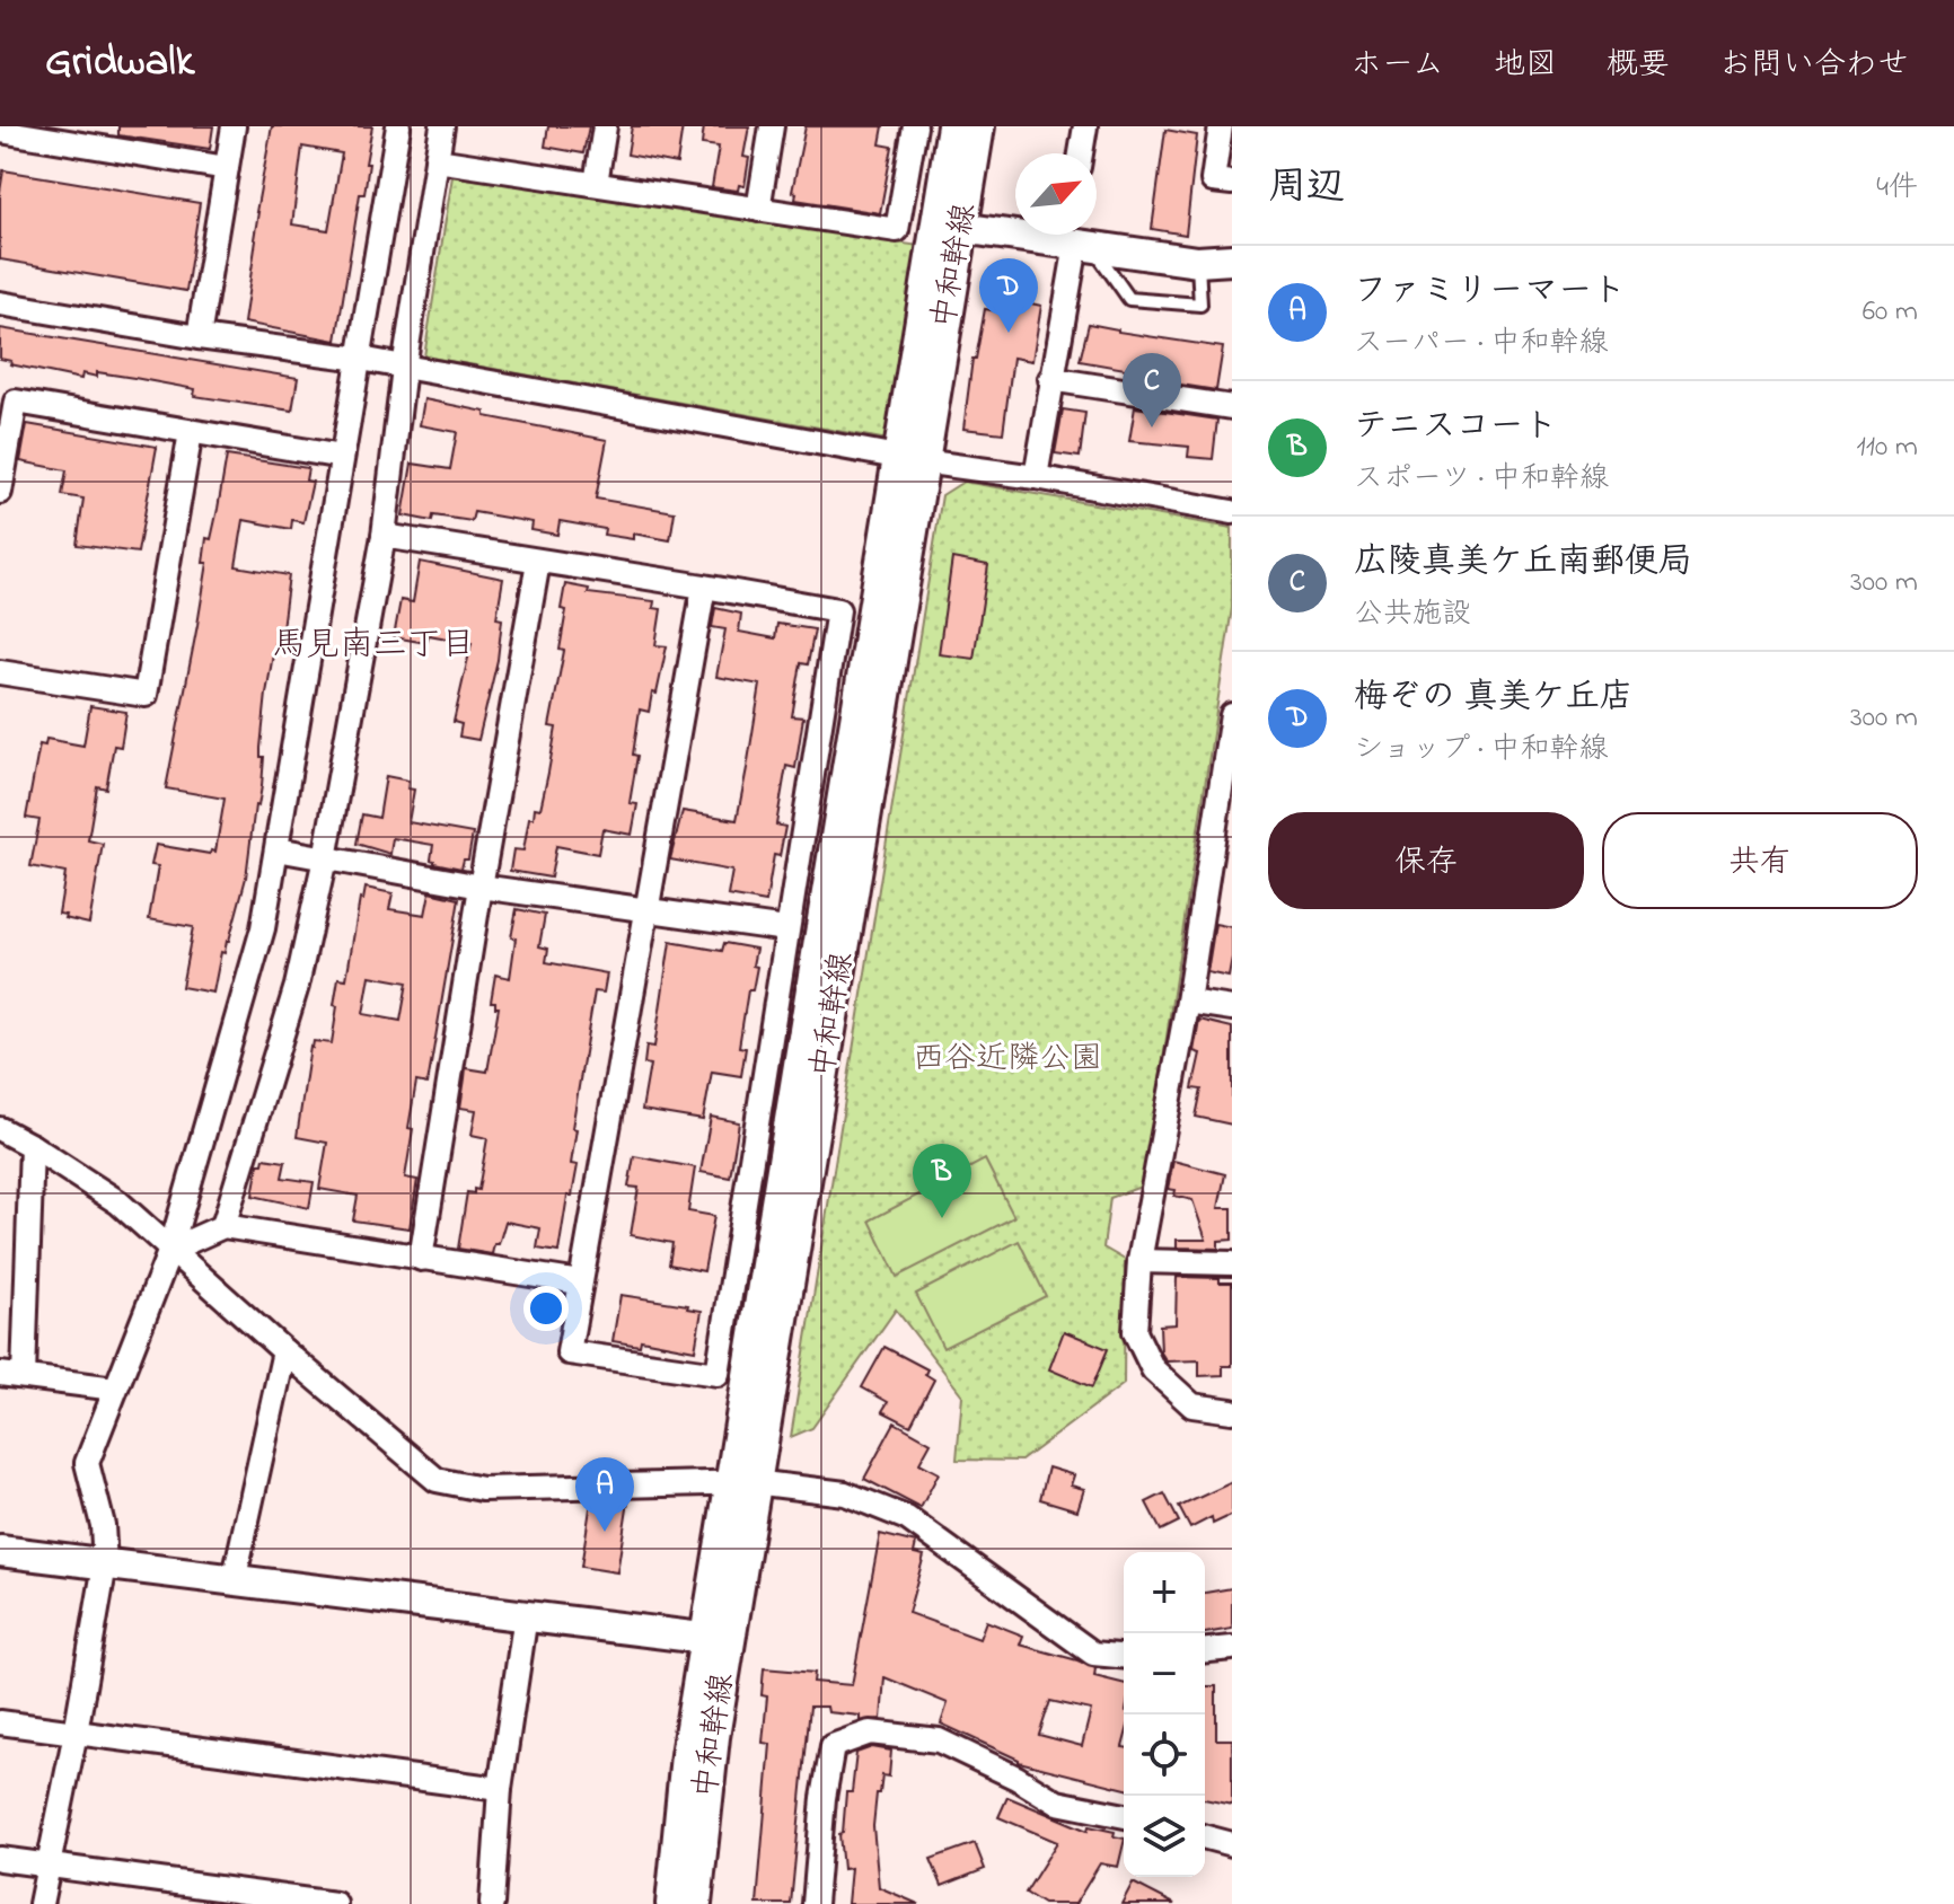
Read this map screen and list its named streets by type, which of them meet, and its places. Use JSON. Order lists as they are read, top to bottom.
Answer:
{
  "streets": {
    "main road": ["中和幹線"]
  },
  "districts": ["馬見南三丁目"],
  "parks": ["西谷近隣公園"],
  "north": "top right",
  "page": {
    "header": "Gridwalk",
    "nav": [
      "ホーム",
      "地図",
      "概要",
      "お問い合わせ"
    ],
    "heading": ["周辺", "4件"],
    "list": [
      {
        "mark": "A",
        "name": "ファミリーマート",
        "note": "スーパー · 中和幹線",
        "value": "60 m"
      },
      {
        "mark": "B",
        "name": "テニスコート",
        "note": "スポーツ · 中和幹線",
        "value": "110 m"
      },
      {
        "mark": "C",
        "name": "広陵真美ケ丘南郵便局",
        "note": "公共施設",
        "value": "300 m"
      },
      {
        "mark": "D",
        "name": "梅ぞの 真美ケ丘店",
        "note": "ショップ · 中和幹線",
        "value": "300 m"
      }
    ],
    "pins": [
      "D",
      "C",
      "B",
      "A"
    ],
    "buttons": ["保存", "共有"],
    "map_buttons": ["+", "−"]
  }
}
